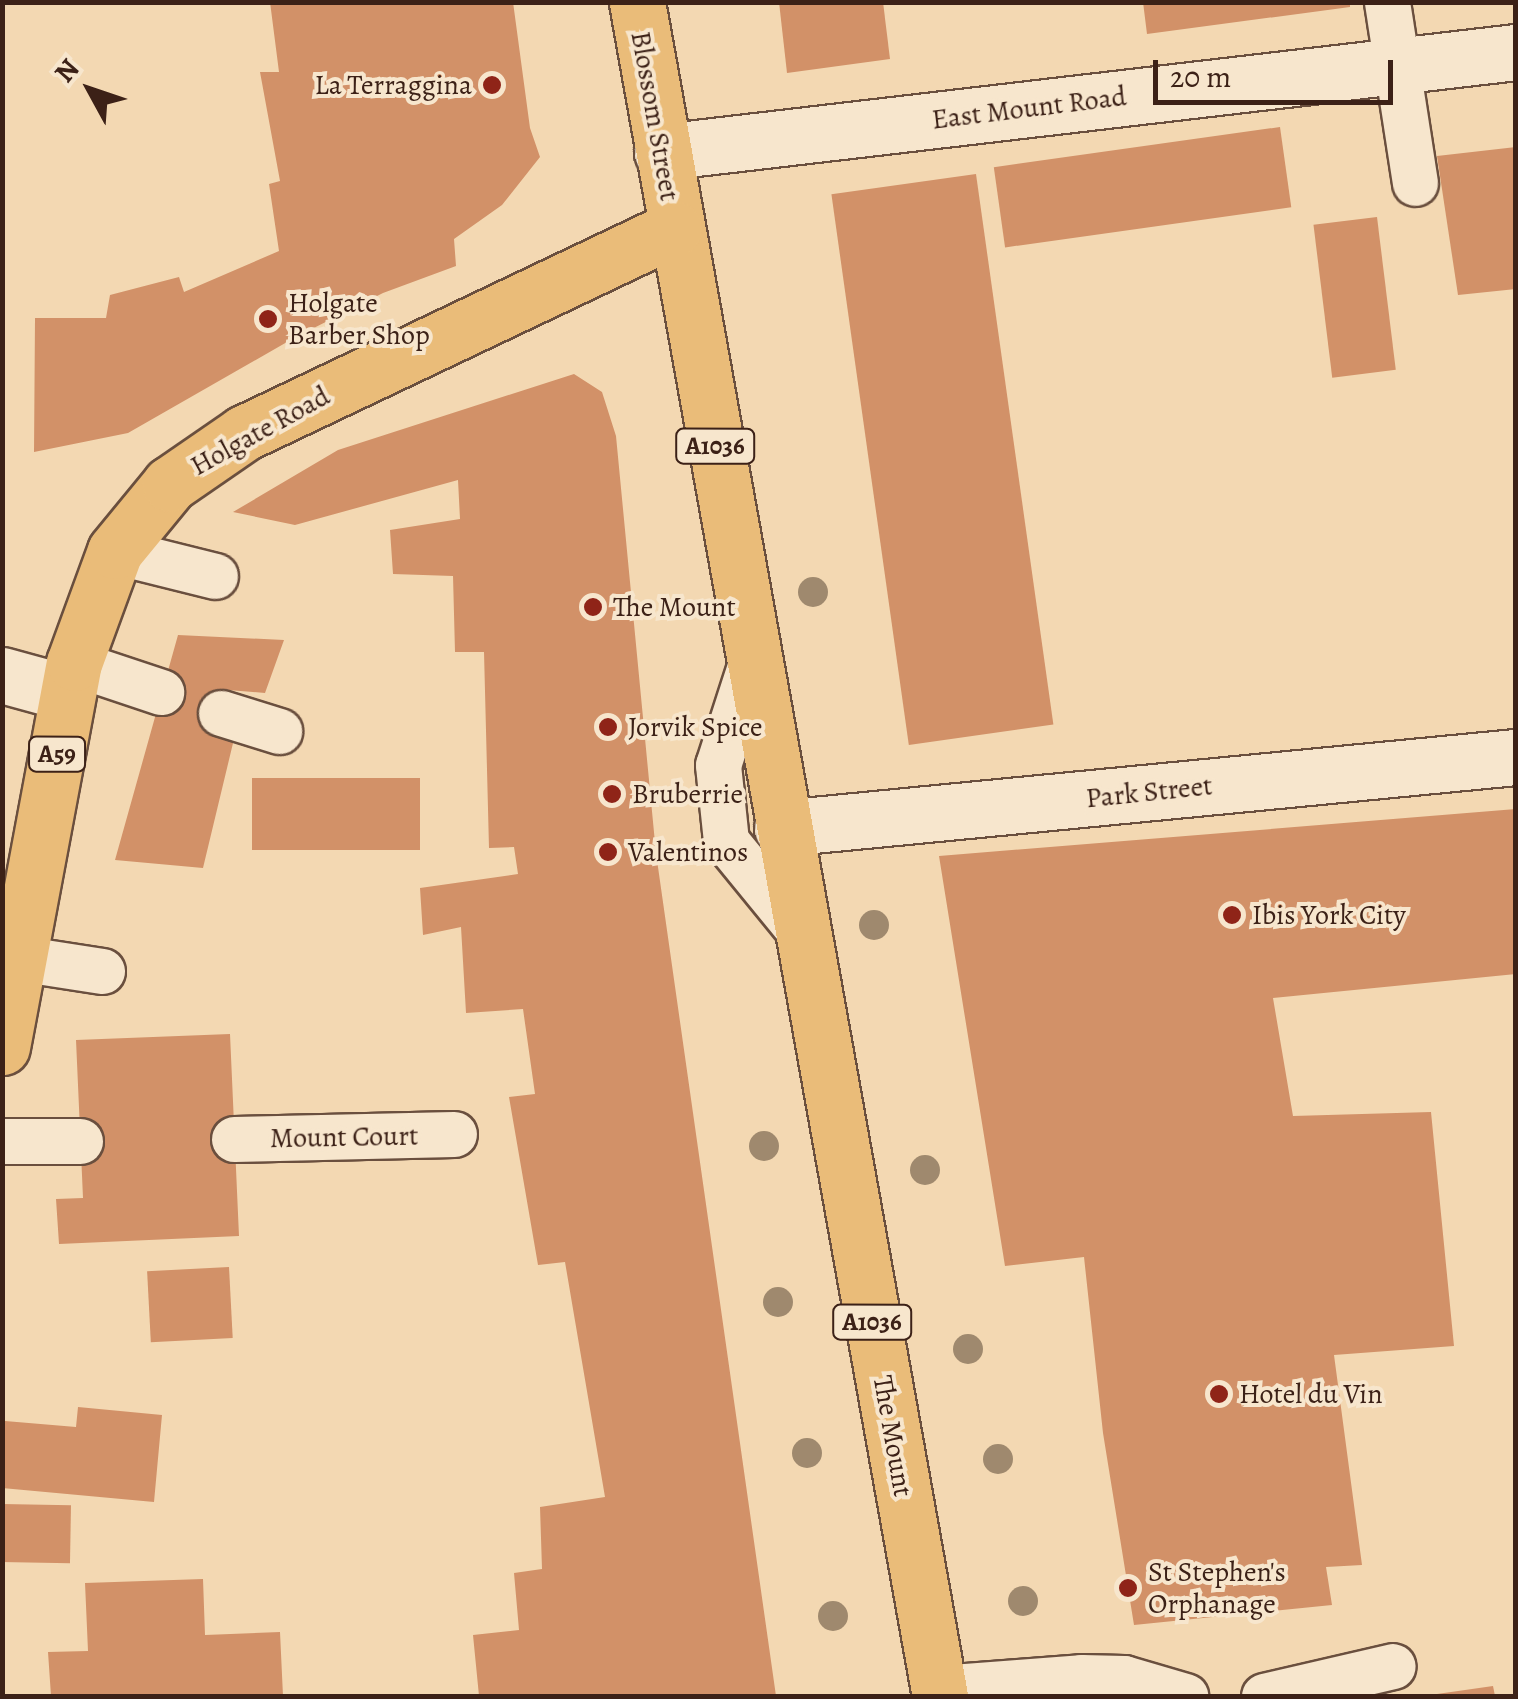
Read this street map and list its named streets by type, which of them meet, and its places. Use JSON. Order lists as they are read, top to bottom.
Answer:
{
  "streets": {
    "main road": [
      "Blossom Street",
      "Holgate Road",
      "A1036",
      "A59",
      "The Mount"
    ],
    "street": ["East Mount Road", "Park Street"],
    "lane": ["Mount Court"]
  },
  "crossings": [
    ["East Mount Road", "Blossom Street"],
    ["Blossom Street", "Holgate Road"],
    ["Blossom Street", "The Mount"],
    ["Holgate Road", "The Mount"],
    ["Park Street", "The Mount"]
  ],
  "places": [
    "La Terraggina",
    "Holgate Barber Shop",
    "The Mount",
    "Jorvik Spice",
    "Bruberrie",
    "Valentinos",
    "Ibis York City",
    "Hotel du Vin",
    "St Stephen's Orphanage"
  ],
  "scale_bar": "20 m",
  "north": "top left"
}
